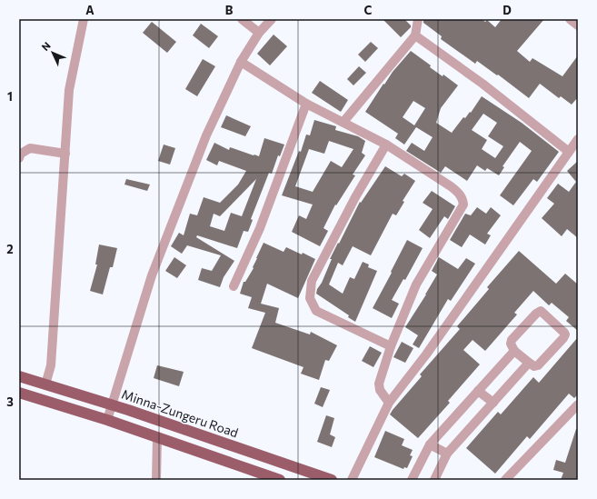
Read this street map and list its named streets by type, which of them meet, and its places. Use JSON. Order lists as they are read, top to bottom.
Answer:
{
  "streets": {
    "main road": ["Minna-Zungeru Road"]
  },
  "north": "top left",
  "grid": {
    "columns": [
      "A",
      "B",
      "C",
      "D"
    ],
    "rows": ["1", "2", "3"]
  }
}
